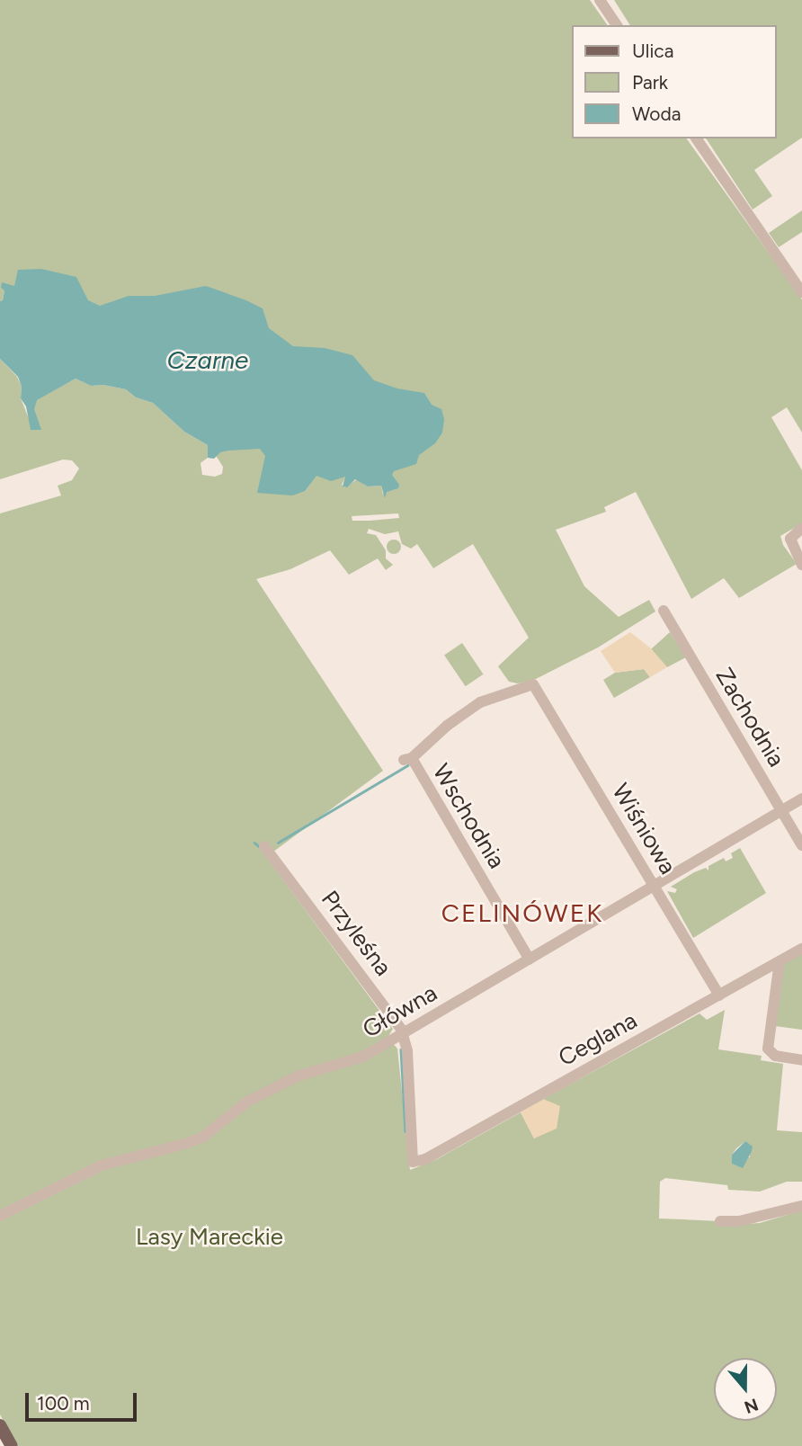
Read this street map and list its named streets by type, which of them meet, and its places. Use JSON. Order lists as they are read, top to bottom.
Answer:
{
  "streets": {
    "street": [
      "Zachodnia",
      "Wschodnia",
      "Wiśniowa",
      "Przyleśna",
      "Główna",
      "Ceglana"
    ]
  },
  "crossings": [
    ["Zachodnia", "Główna"],
    ["Wschodnia", "Wiśniowa"],
    ["Wschodnia", "Główna"],
    ["Wiśniowa", "Główna"],
    ["Wiśniowa", "Ceglana"],
    ["Przyleśna", "Główna"],
    ["Przyleśna", "Ceglana"]
  ],
  "districts": ["CELINÓWEK"],
  "water": ["Czarne"],
  "parks": ["Lasy Mareckie"],
  "legend": ["Ulica", "Park", "Woda"],
  "scale_bar": "100 m",
  "north": "bottom"
}
